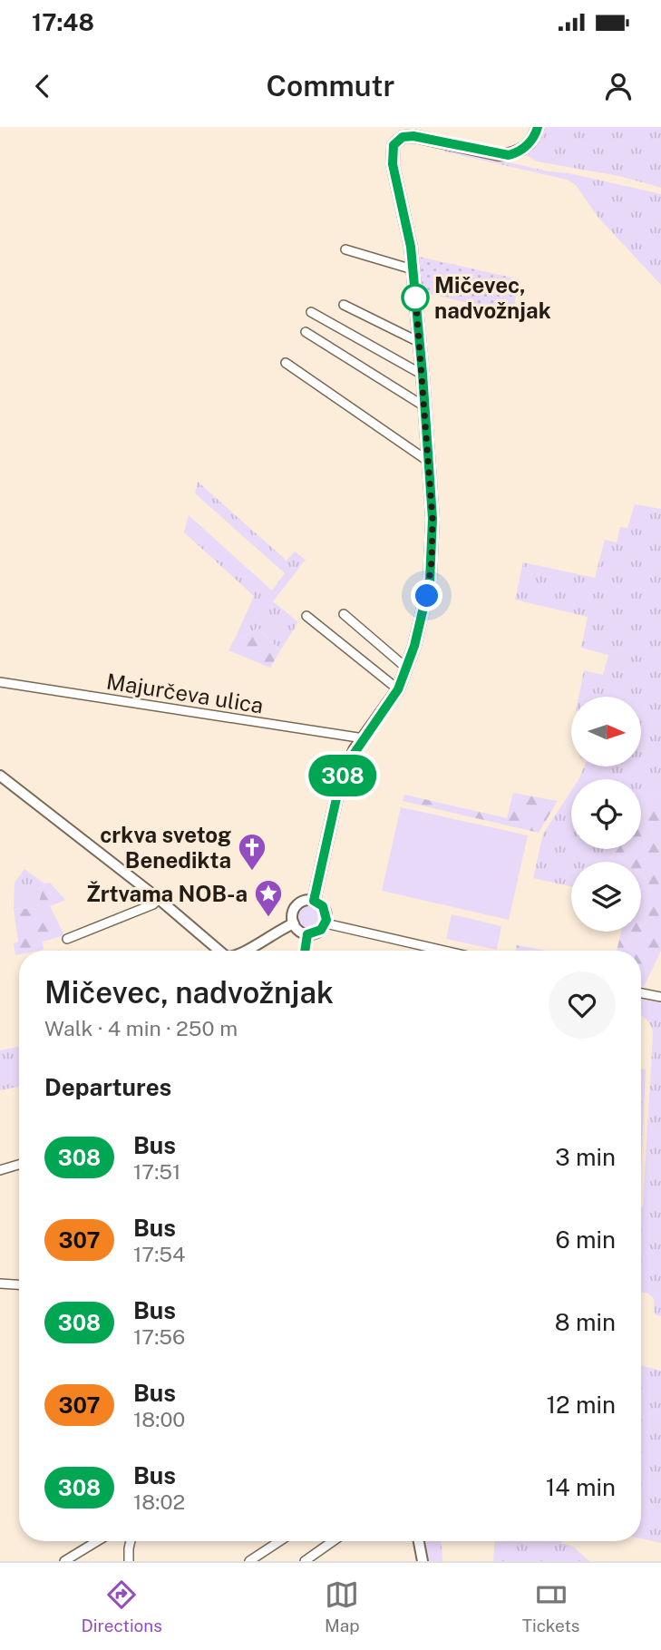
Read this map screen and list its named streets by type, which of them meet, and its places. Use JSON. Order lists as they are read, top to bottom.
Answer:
{
  "streets": {
    "street": ["Majurčeva ulica"]
  },
  "places": {
    "other": ["Mičevec, nadvožnjak"],
    "church": ["crkva svetog Benedikta"],
    "place": ["Žrtvama NOB-a"]
  },
  "lines": ["bus line 308"],
  "north": "right",
  "page": {
    "status": "17:48",
    "header": "Commutr",
    "on_map": "308",
    "heading": [
      ["Mičevec, nadvožnjak", "Walk · 4 min · 250 m"],
      "Departures"
    ],
    "list": [
      {
        "mark": "308",
        "name": "Bus",
        "note": "17:51",
        "value": "3 min"
      },
      {
        "mark": "307",
        "name": "Bus",
        "note": "17:54",
        "value": "6 min"
      },
      {
        "mark": "308",
        "name": "Bus",
        "note": "17:56",
        "value": "8 min"
      },
      {
        "mark": "307",
        "name": "Bus",
        "note": "18:00",
        "value": "12 min"
      },
      {
        "mark": "308",
        "name": "Bus",
        "note": "18:02",
        "value": "14 min"
      }
    ],
    "tabs": ["Directions", "Map", "Tickets"]
  }
}
